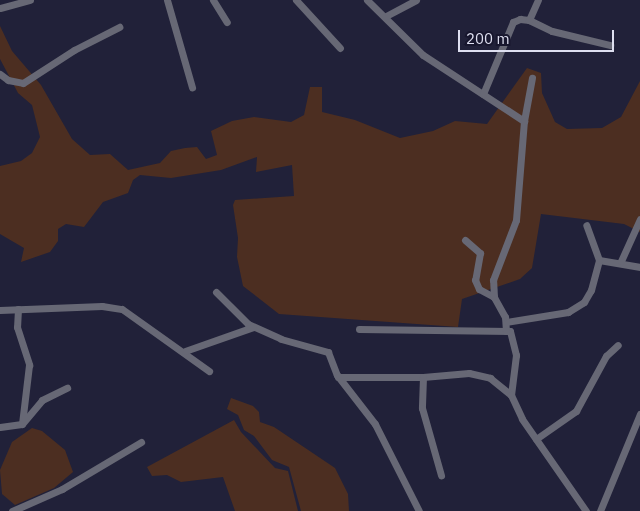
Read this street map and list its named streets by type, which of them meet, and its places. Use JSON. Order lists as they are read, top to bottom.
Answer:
{
  "scale_bar": "200 m"
}
